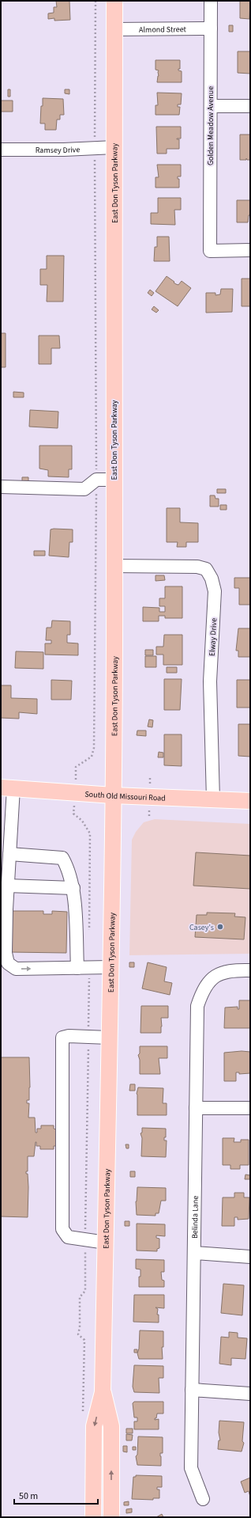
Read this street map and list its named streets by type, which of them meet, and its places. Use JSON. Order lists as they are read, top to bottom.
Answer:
{
  "streets": {
    "main road": ["East Don Tyson Parkway", "South Old Missouri Road"],
    "street": [
      "Almond Street",
      "Golden Meadow Avenue",
      "Ramsey Drive",
      "Elway Drive",
      "Belinda Lane"
    ]
  },
  "crossings": [
    ["Almond Street", "Golden Meadow Avenue"],
    ["Almond Street", "East Don Tyson Parkway"],
    ["Ramsey Drive", "East Don Tyson Parkway"],
    ["East Don Tyson Parkway", "Elway Drive"],
    ["East Don Tyson Parkway", "South Old Missouri Road"],
    ["Elway Drive", "South Old Missouri Road"]
  ],
  "places": ["Casey's"],
  "scale_bar": "50 m"
}
